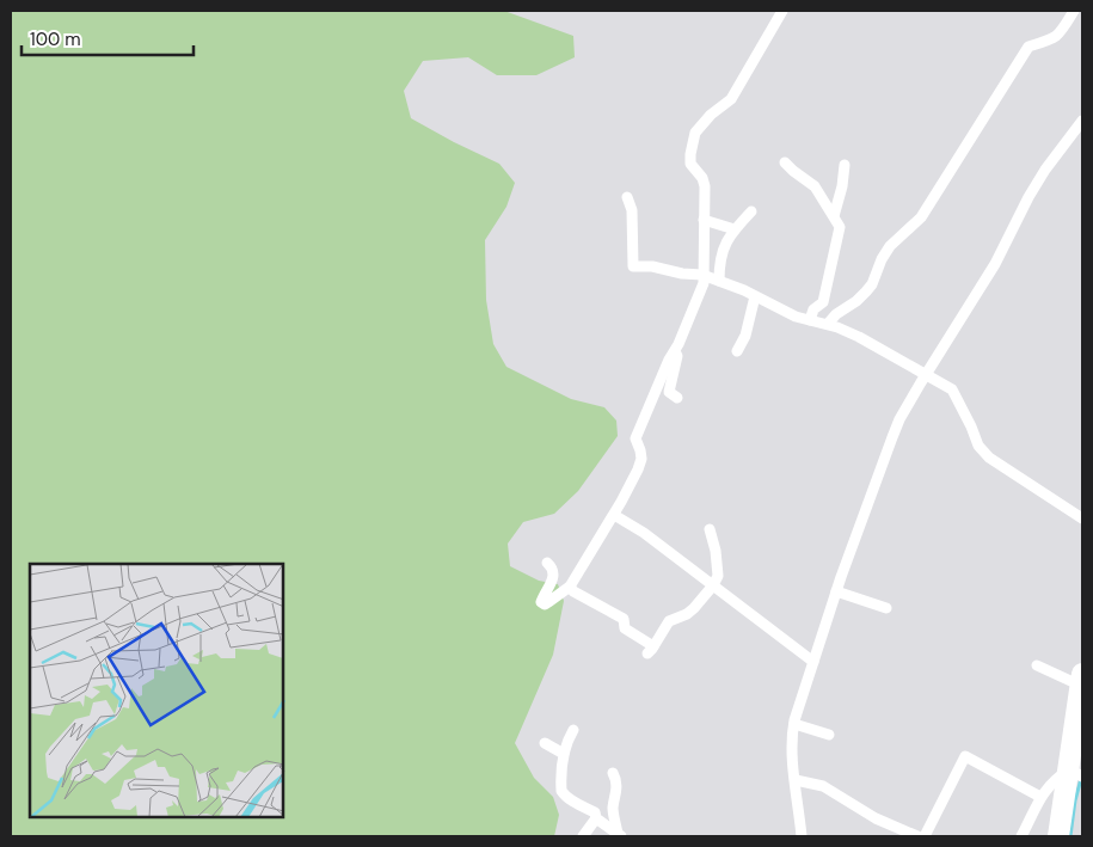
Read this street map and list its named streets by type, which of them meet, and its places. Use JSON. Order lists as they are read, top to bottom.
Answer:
{
  "scale_bar": "100 m"
}
